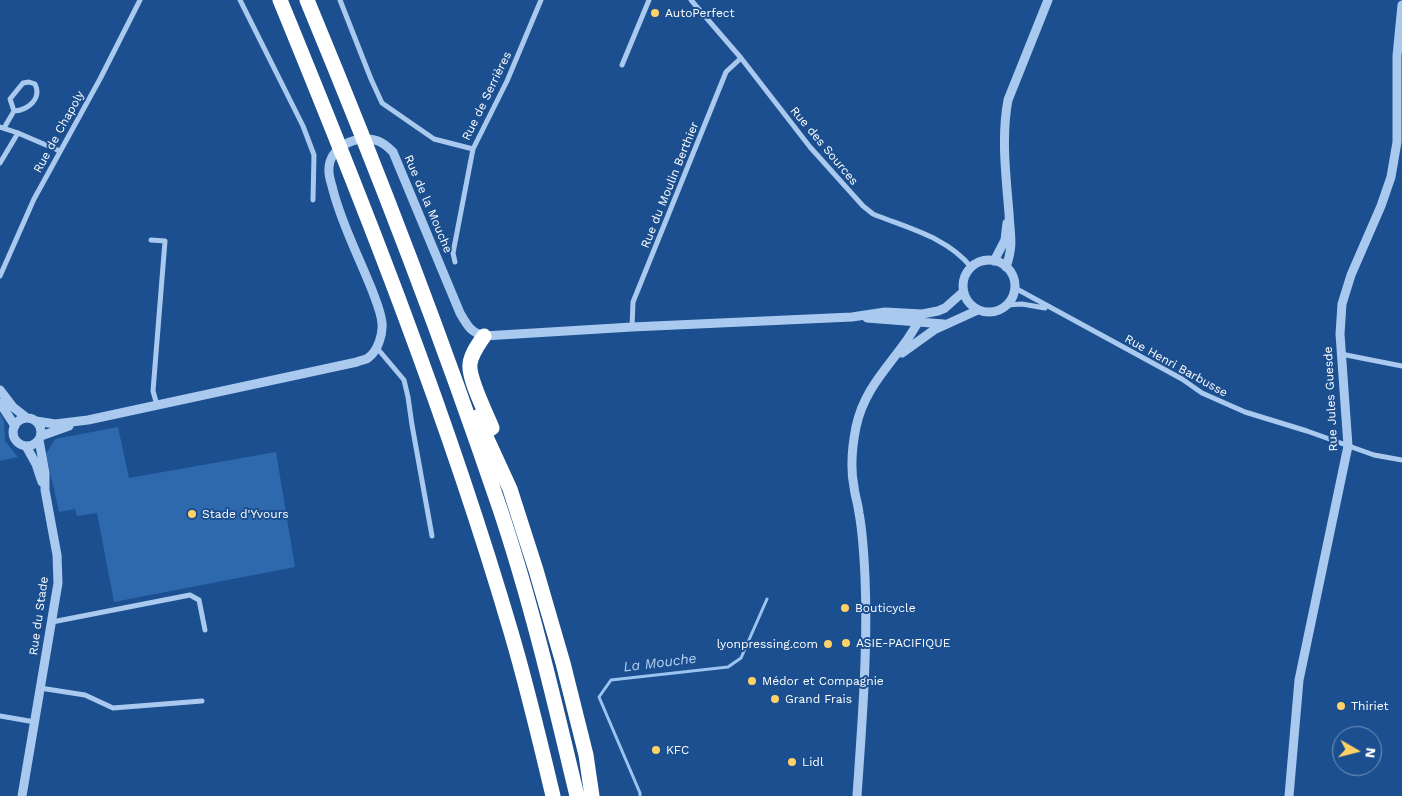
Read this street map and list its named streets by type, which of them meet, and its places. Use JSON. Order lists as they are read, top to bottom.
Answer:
{
  "streets": {
    "street": [
      "Rue de Serrières",
      "Rue de Chapoly",
      "Rue des Sources",
      "Rue du Moulin Berthier",
      "Rue de la Mouche",
      "Rue Henri Barbusse",
      "Rue Jules Guesde",
      "Rue du Stade"
    ]
  },
  "crossings": [
    ["Rue des Sources", "Rue du Moulin Berthier"],
    ["Rue des Sources", "Rue Henri Barbusse"],
    ["Rue Henri Barbusse", "Rue Jules Guesde"]
  ],
  "water": ["La Mouche"],
  "places": [
    "AutoPerfect",
    "Stade d'Yvours",
    "Bouticycle",
    "ASIE-PACIFIQUE",
    "lyonpressing.com",
    "Médor et Compagnie",
    "Grand Frais",
    "Thiriet",
    "KFC",
    "Lidl"
  ],
  "north": "right"
}
